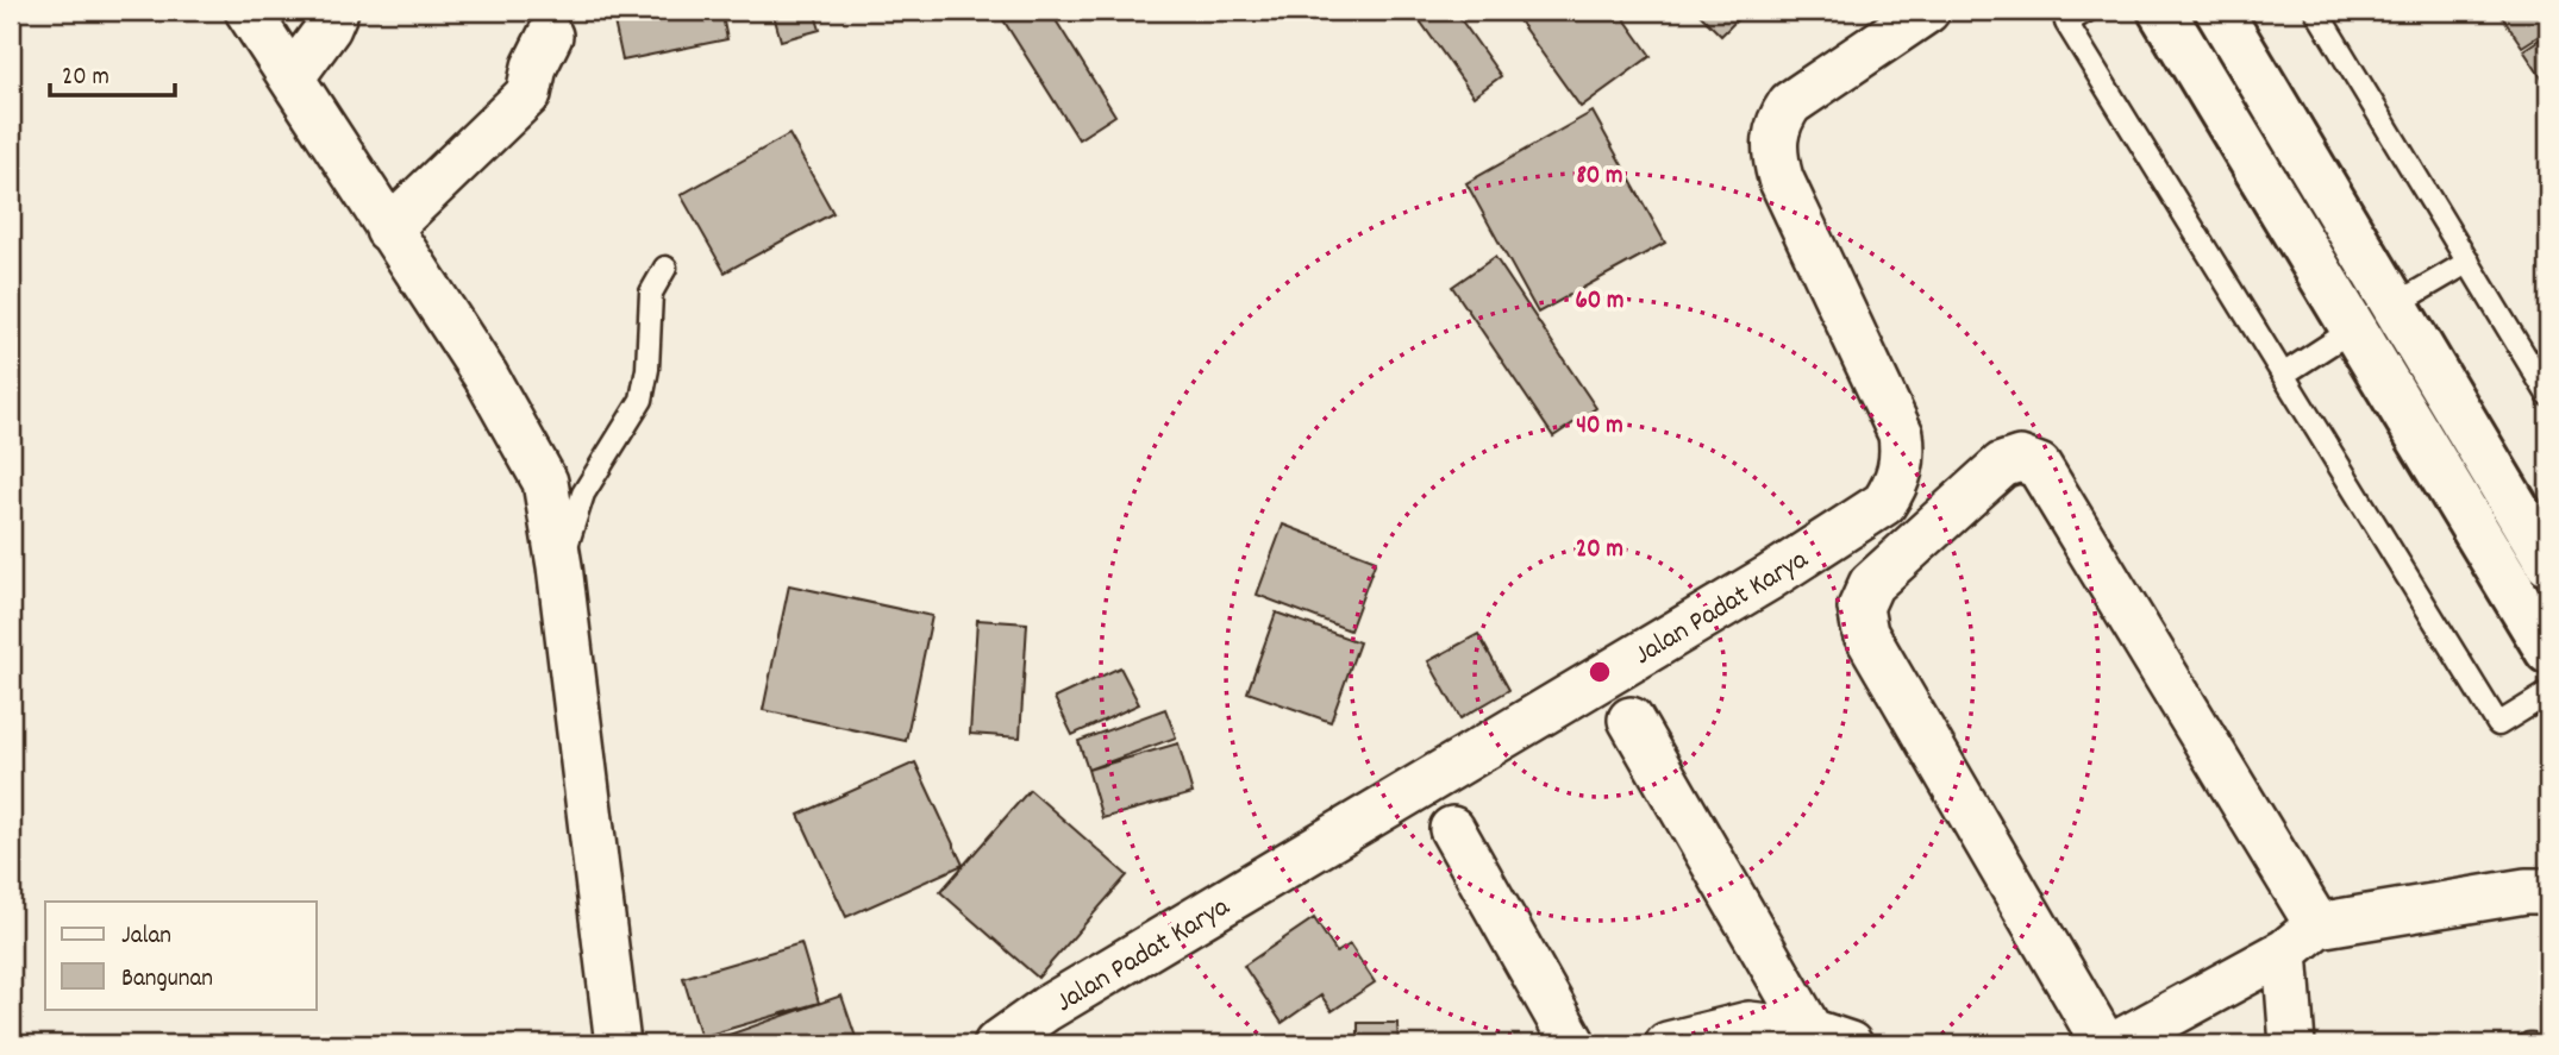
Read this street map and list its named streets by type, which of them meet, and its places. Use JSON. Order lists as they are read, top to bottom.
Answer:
{
  "streets": {
    "street": ["Jalan Padat Karya"]
  },
  "legend": ["Jalan", "Bangunan"],
  "scale_bar": "20 m",
  "rings": [
    "80 m",
    "60 m",
    "40 m",
    "20 m"
  ]
}
